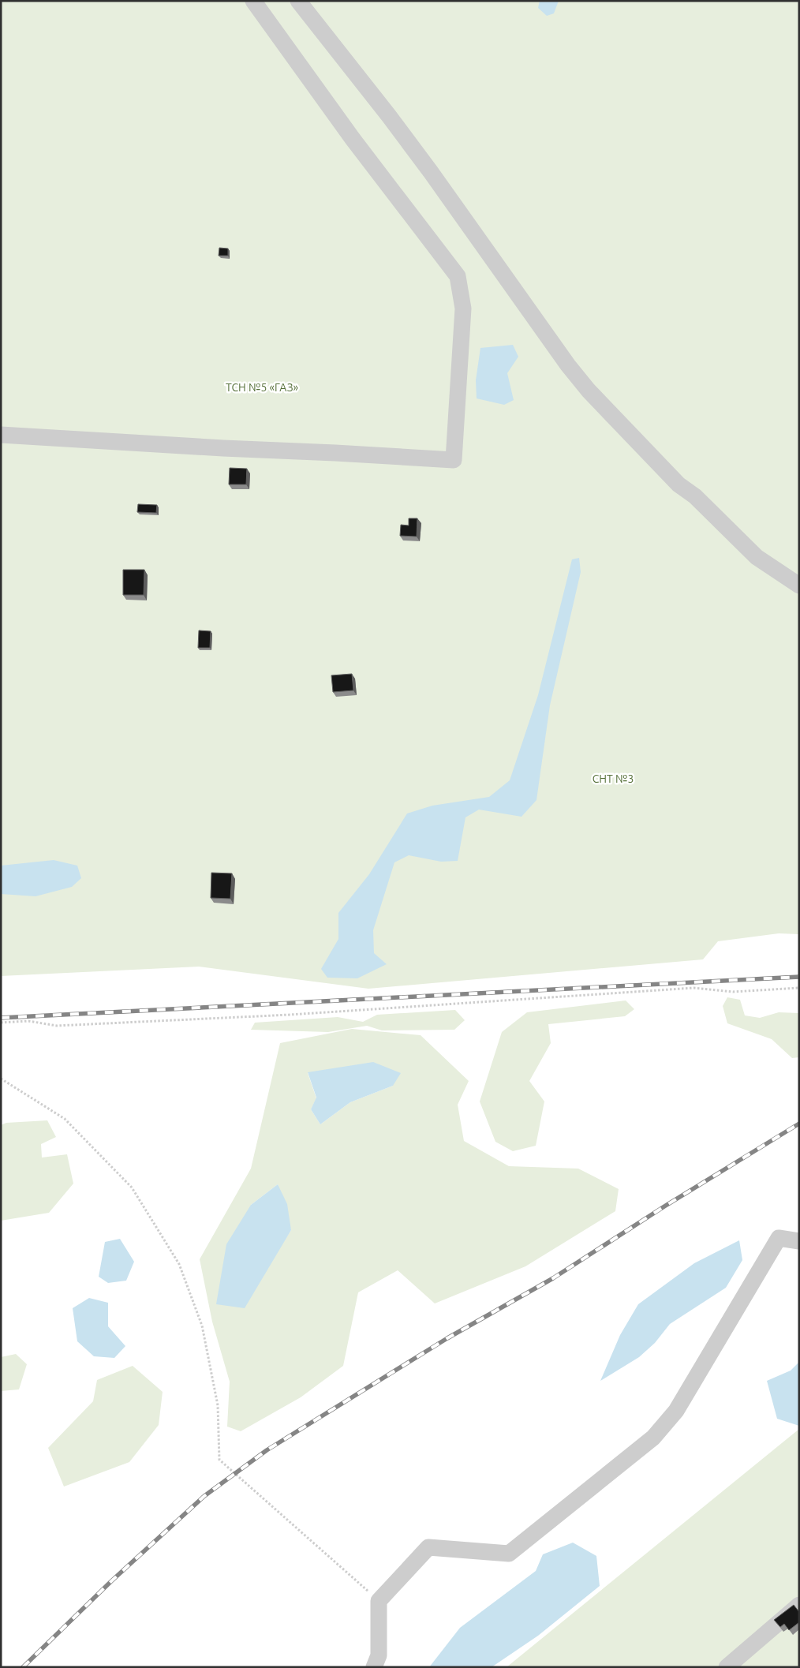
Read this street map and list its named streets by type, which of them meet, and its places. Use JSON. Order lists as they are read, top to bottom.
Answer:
{
  "parks": ["ТСН №5 «ГАЗ»", "СНТ №3"]
}
